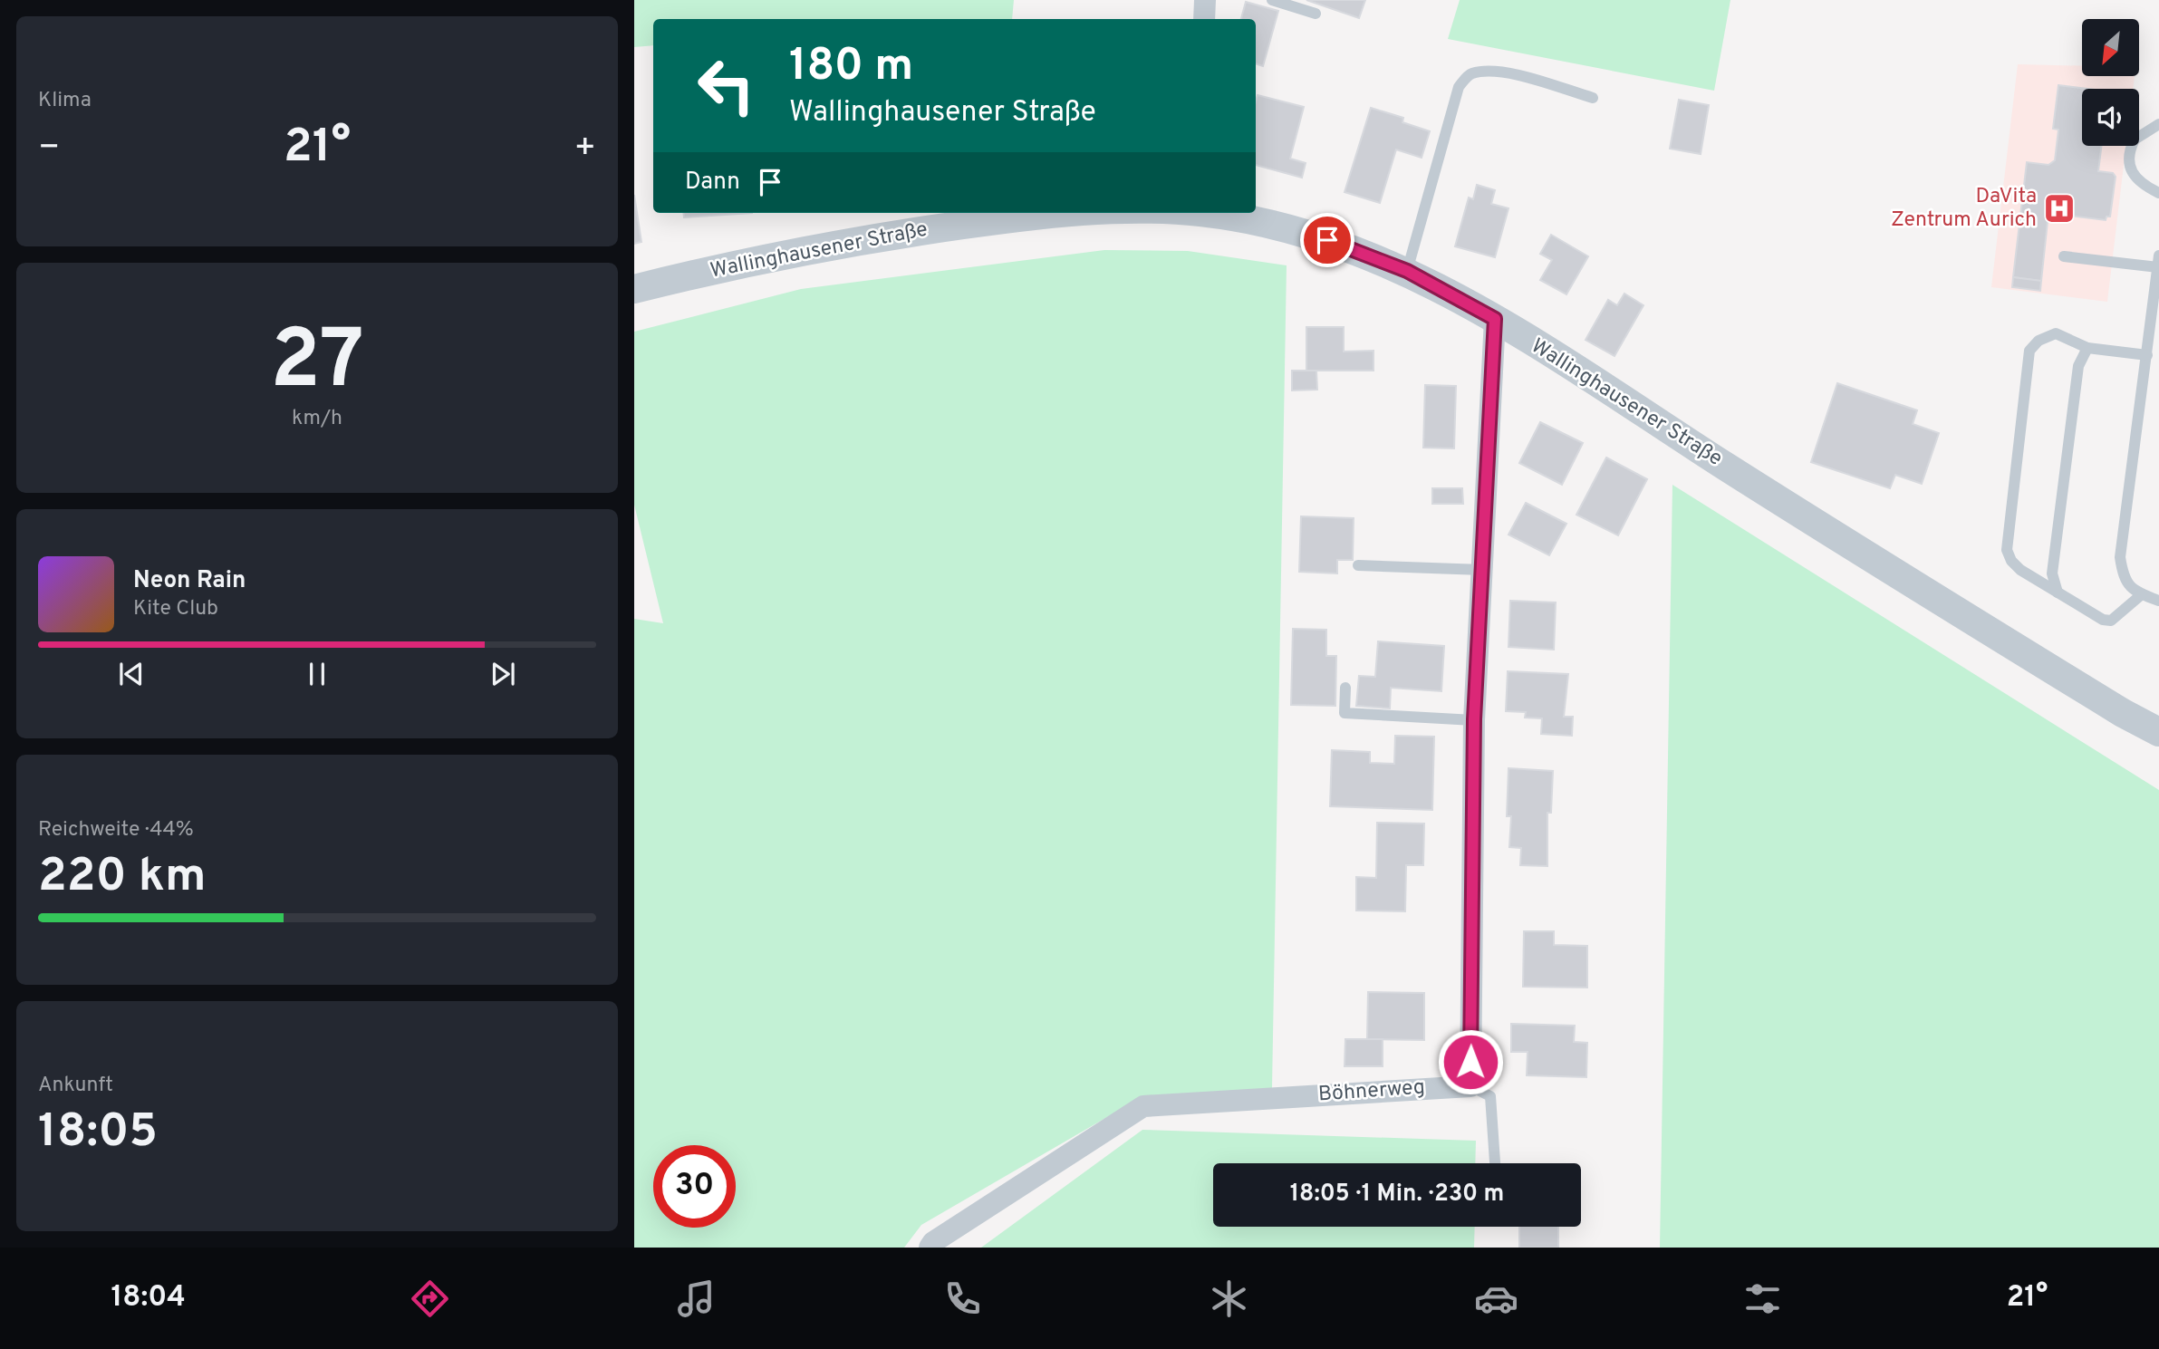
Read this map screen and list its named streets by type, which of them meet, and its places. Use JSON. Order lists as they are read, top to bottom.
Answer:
{
  "streets": {
    "street": ["Wallinghausener Straße", "Böhnerweg"]
  },
  "places": {
    "hospital": ["DaVita Zentrum Aurich"]
  },
  "north": "bottom left",
  "page": {
    "tile": [
      "Klima",
      ["27", "km/h"],
      ["Reichweite · 44%", "220 km"],
      ["Ankunft", "18:05"]
    ],
    "turn": ["180 m", "Wallinghausener Straße"],
    "heat": ["−", "21°", "+"],
    "then": "Dann",
    "song": ["Neon Rain", "Kite Club"],
    "limit": "30",
    "trip": "18:05 · 1 Min. · 230 m",
    "tabs": ["18:04", "21°"]
  }
}
